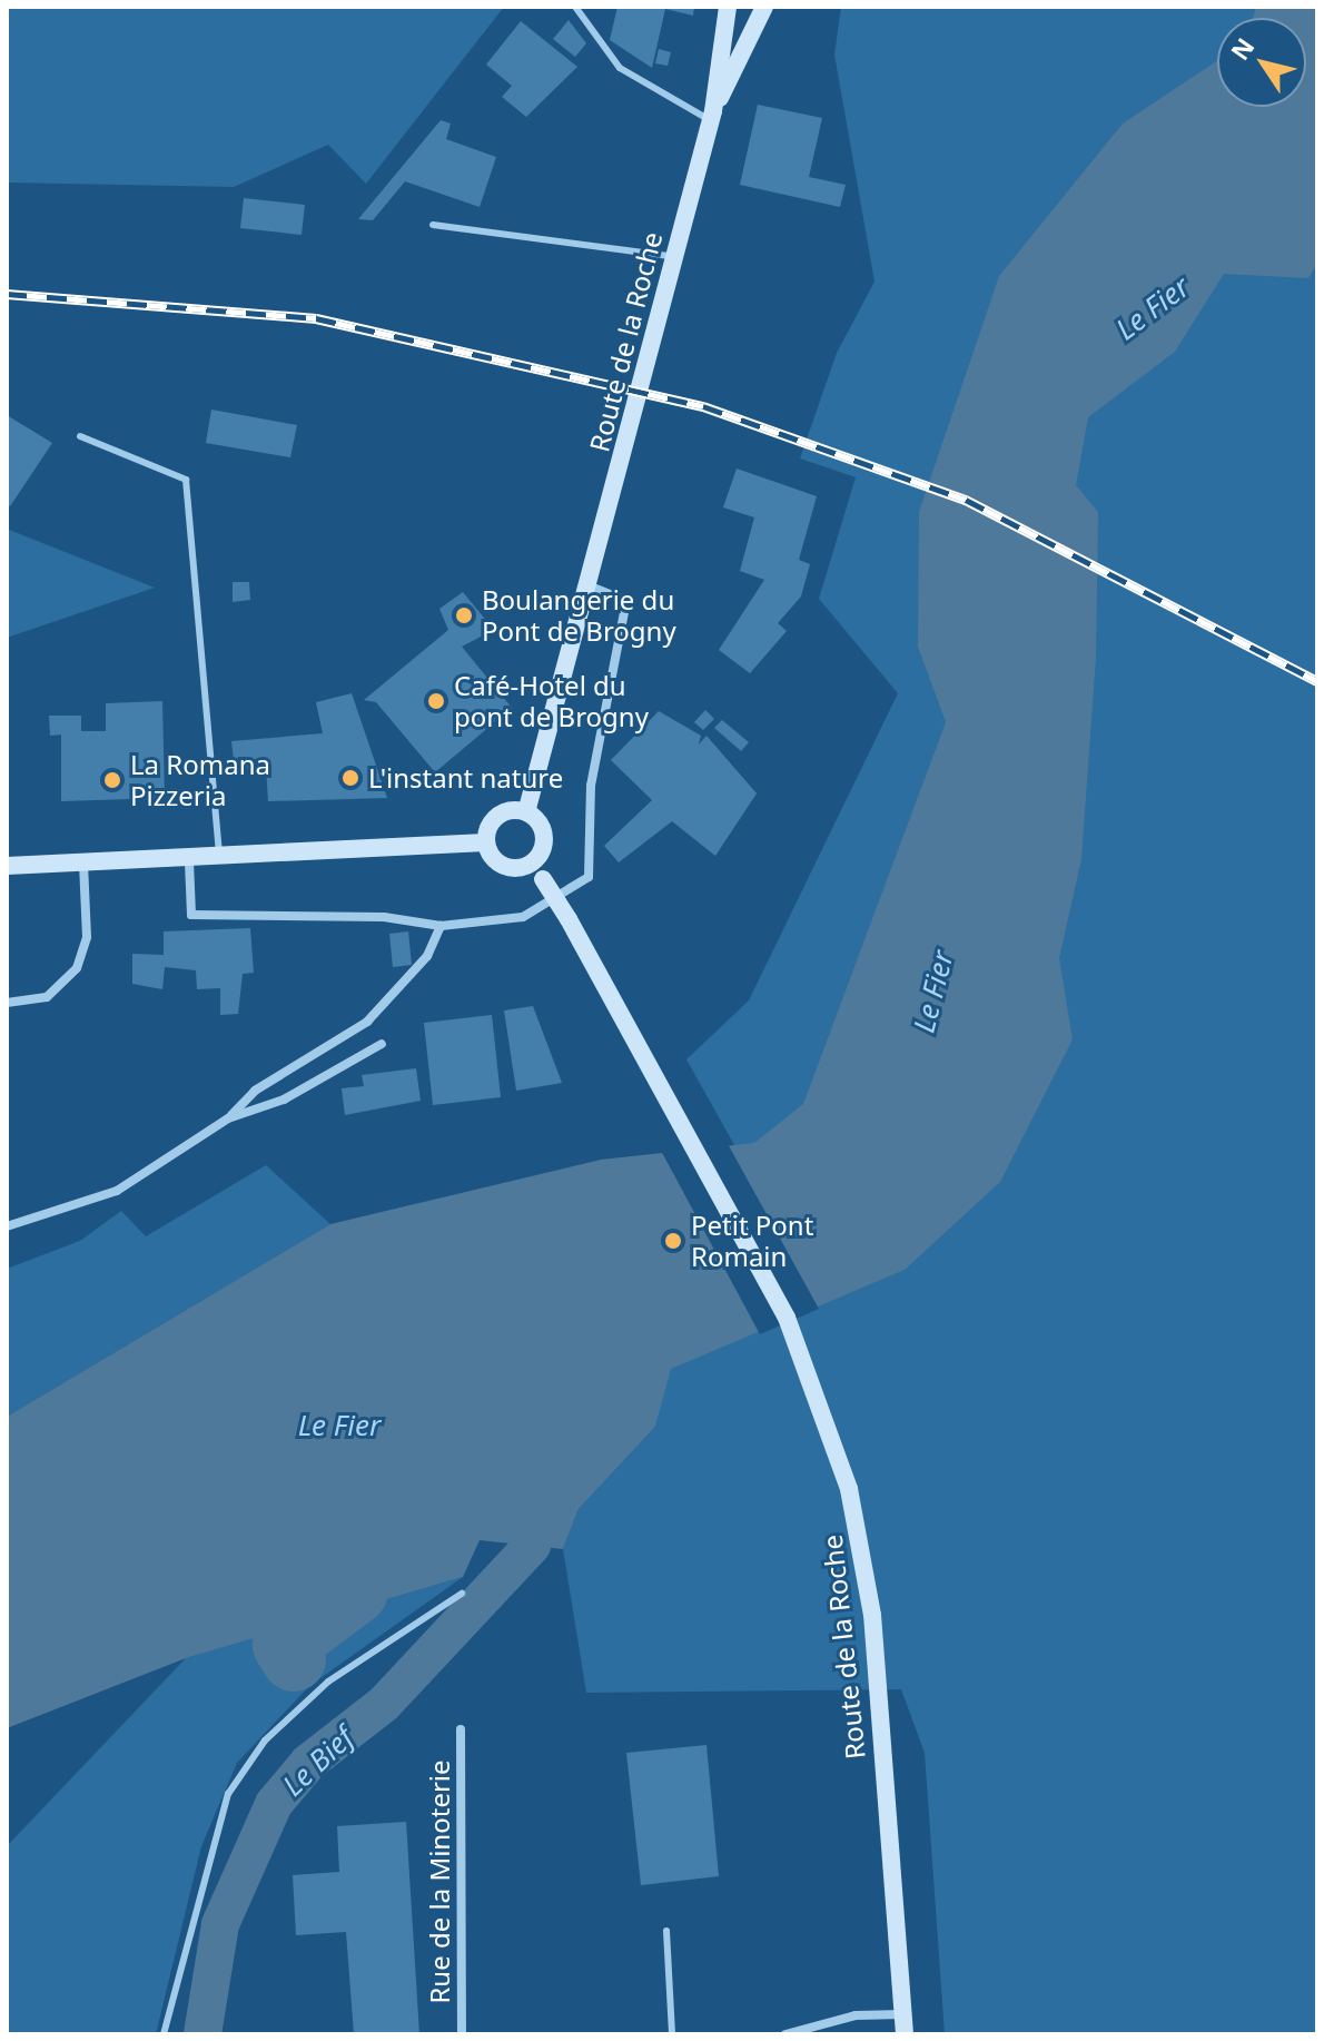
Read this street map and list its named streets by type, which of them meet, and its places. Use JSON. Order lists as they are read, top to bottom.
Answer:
{
  "streets": {
    "main road": ["Route de la Roche"],
    "street": ["Rue de la Minoterie"]
  },
  "water": ["Le Fier", "Le Bief"],
  "places": [
    "Boulangerie du Pont de Brogny",
    "Café-Hotel du pont de Brogny",
    "L'instant nature",
    "La Romana Pizzeria",
    "Petit Pont Romain"
  ],
  "north": "top left"
}
